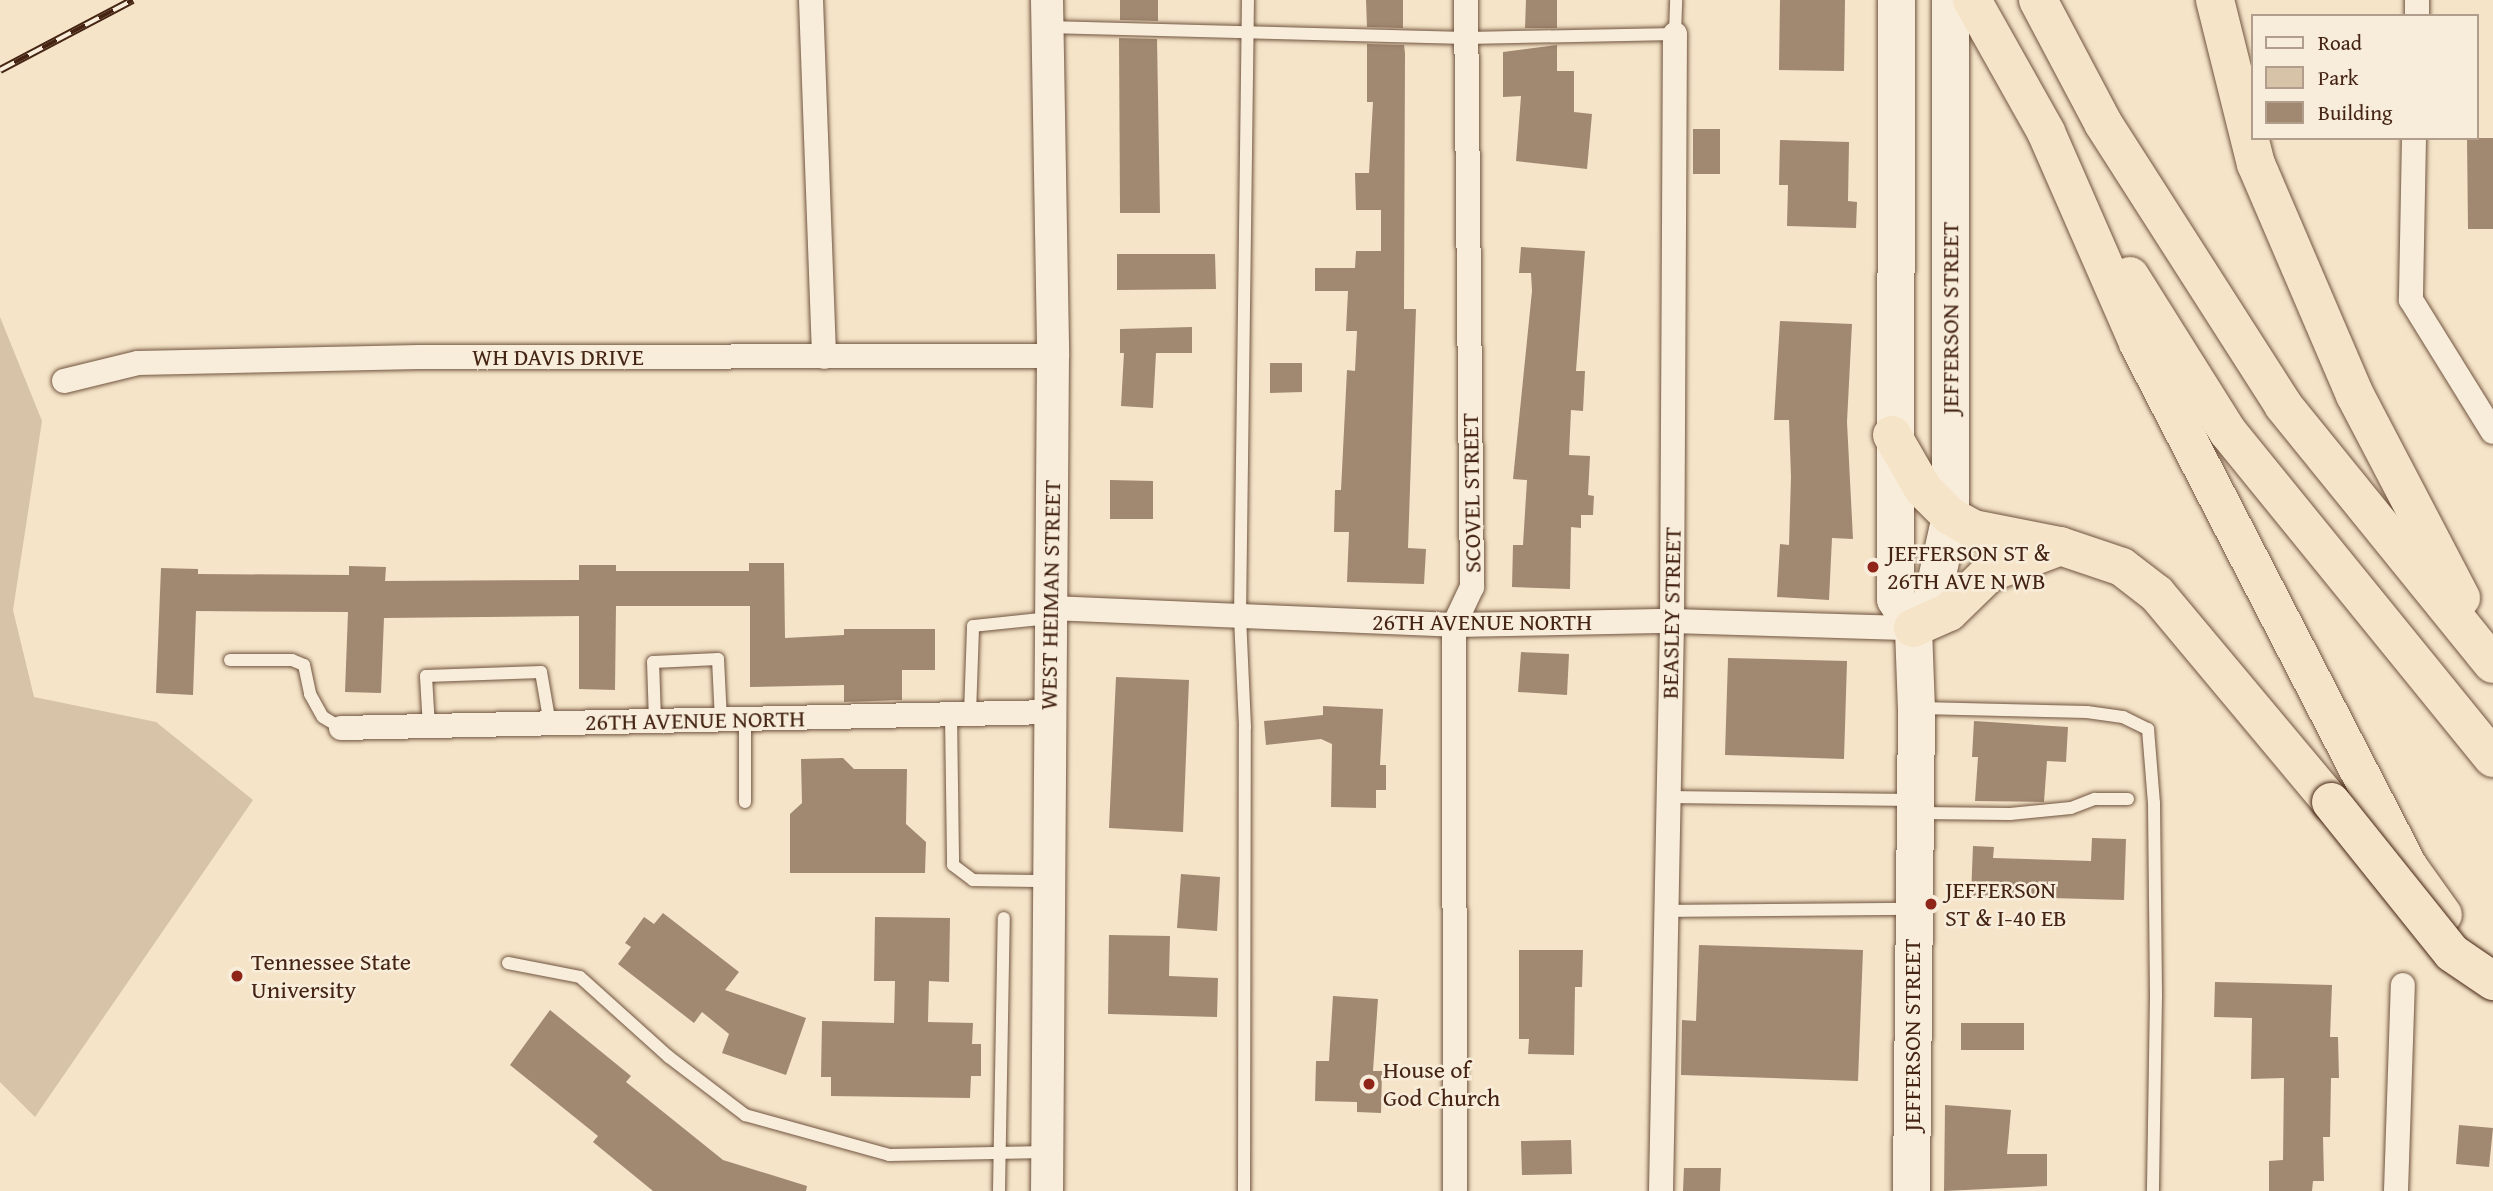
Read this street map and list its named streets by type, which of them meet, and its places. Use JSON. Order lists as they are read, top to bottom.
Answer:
{
  "streets": {
    "main road": ["JEFFERSON STREET"],
    "street": [
      "WH DAVIS DRIVE",
      "SCOVEL STREET",
      "WEST HEIMAN STREET",
      "BEASLEY STREET",
      "26TH AVENUE NORTH"
    ]
  },
  "crossings": [
    ["JEFFERSON STREET", "26TH AVENUE NORTH"],
    ["WH DAVIS DRIVE", "WEST HEIMAN STREET"],
    ["SCOVEL STREET", "26TH AVENUE NORTH"],
    ["WEST HEIMAN STREET", "26TH AVENUE NORTH"],
    ["BEASLEY STREET", "26TH AVENUE NORTH"]
  ],
  "places": [
    "JEFFERSON ST & 26TH AVE N WB",
    "JEFFERSON ST & I-40 EB",
    "Tennessee State University",
    "House of God Church"
  ],
  "legend": ["Road", "Park", "Building"]
}
